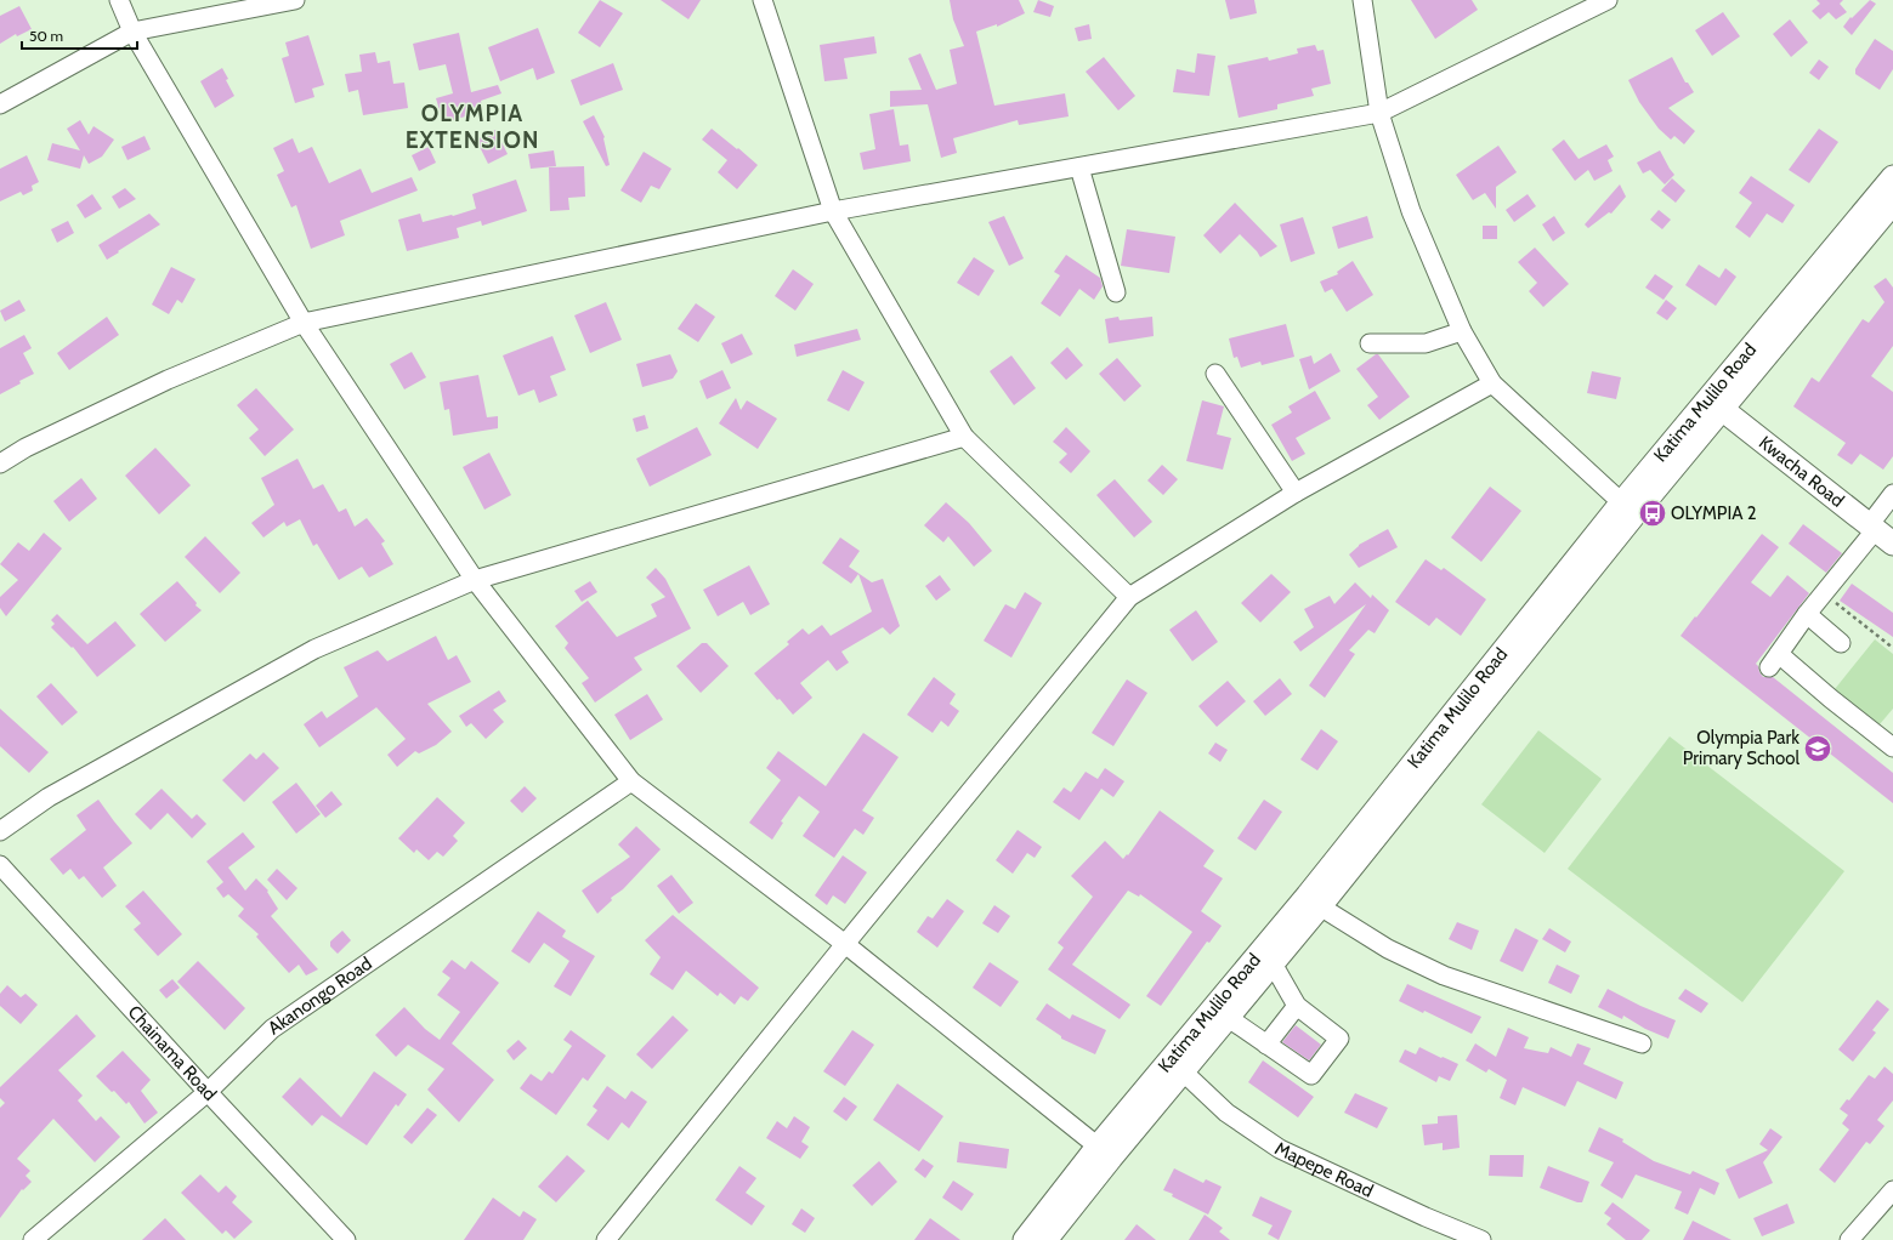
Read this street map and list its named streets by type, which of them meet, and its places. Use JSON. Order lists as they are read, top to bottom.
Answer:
{
  "streets": {
    "main road": ["Katima Mulilo Road", "Kwacha Road"],
    "street": ["Akanongo Road", "Chainama Road", "Mapepe Road"]
  },
  "crossings": [
    ["Katima Mulilo Road", "Kwacha Road"],
    ["Katima Mulilo Road", "Mapepe Road"],
    ["Akanongo Road", "Chainama Road"]
  ],
  "districts": ["OLYMPIA EXTENSION"],
  "places": {
    "bus stop": ["OLYMPIA 2"],
    "school or university": ["Olympia Park Primary School"]
  },
  "scale_bar": "50 m"
}
